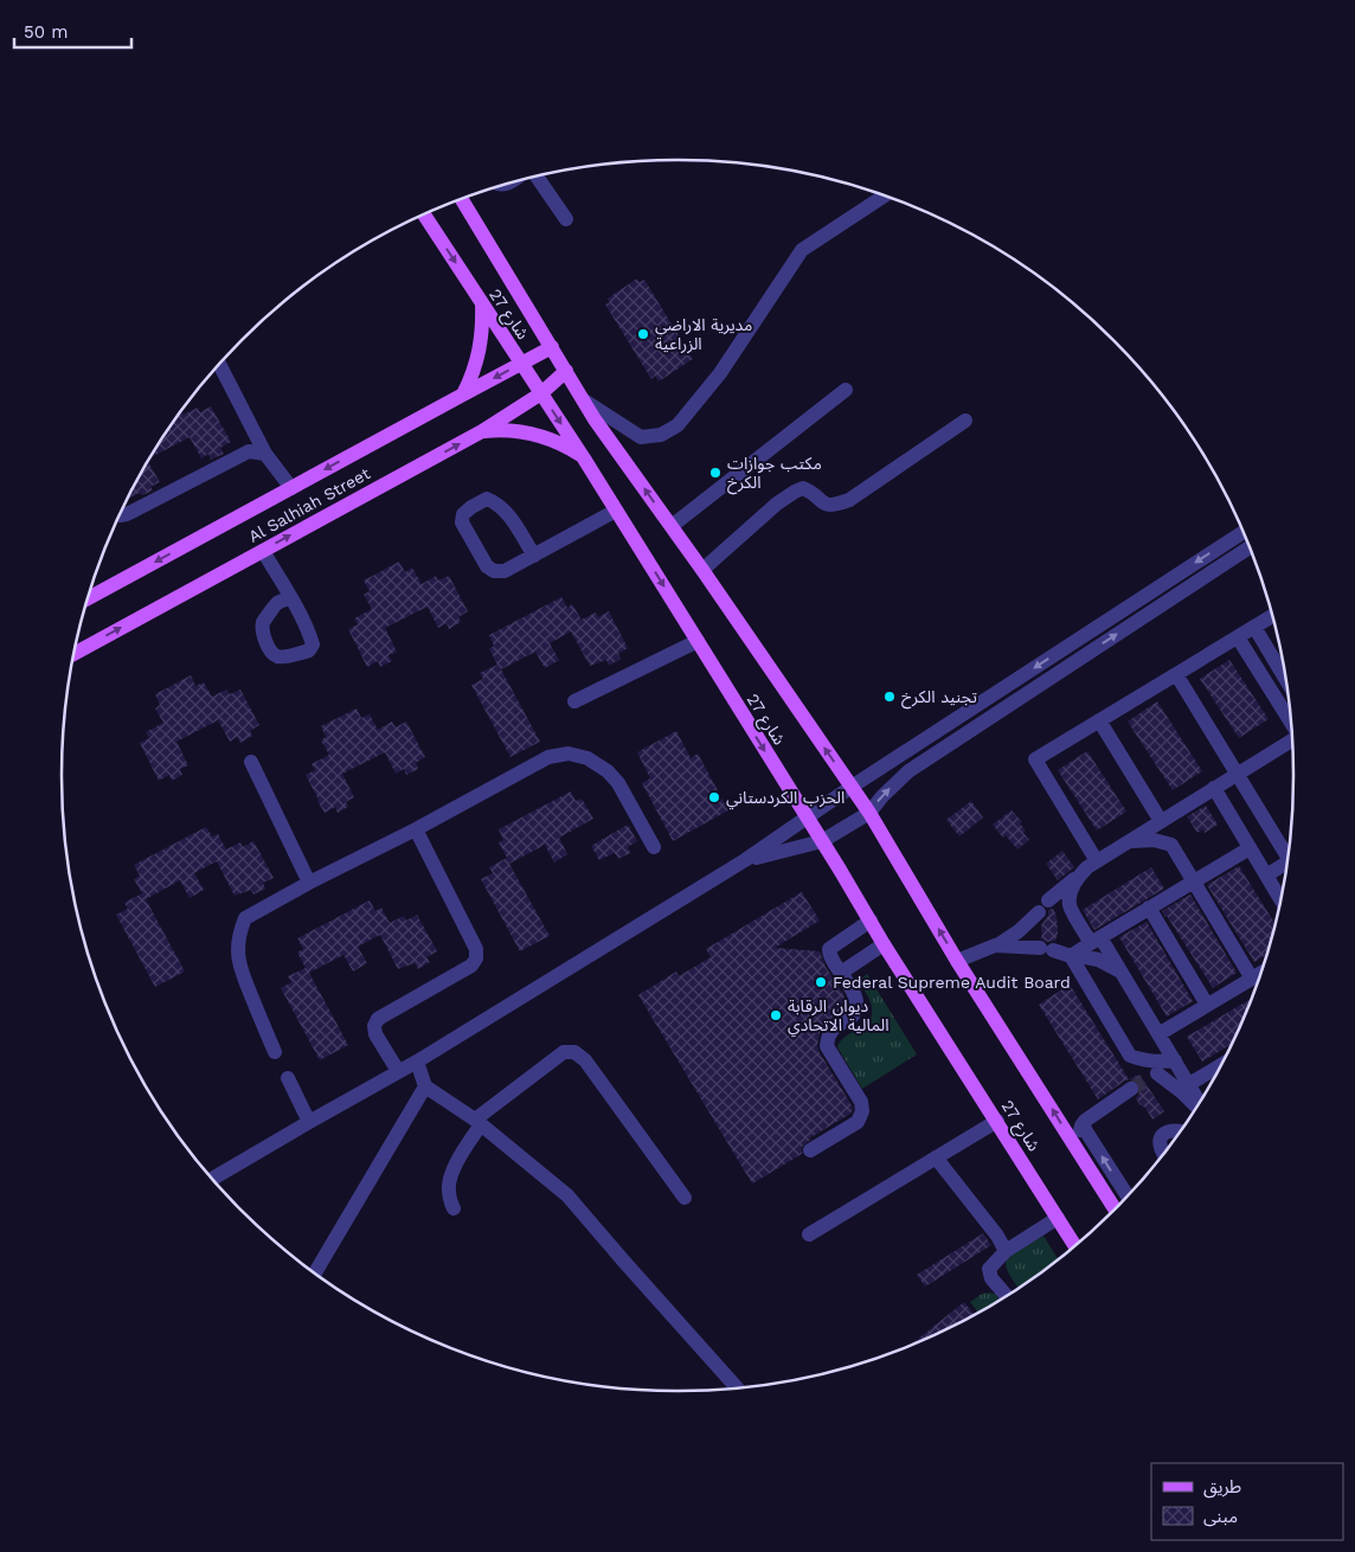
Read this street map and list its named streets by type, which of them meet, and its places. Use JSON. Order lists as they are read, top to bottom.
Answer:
{
  "streets": {
    "main road": ["شارع 27", "Al Salhiah Street"]
  },
  "crossings": [
    ["شارع 27", "Al Salhiah Street"]
  ],
  "places": [
    "مديرية الاراضي الزراعية",
    "مكتب جوازات الكرخ",
    "تجنيد الكرخ",
    "الحزب الكردستاني",
    "Federal Supreme Audit Board",
    "ديوان الرقابة المالية الاتحادي"
  ],
  "legend": ["طريق", "مبنى"],
  "scale_bar": "50 m"
}
